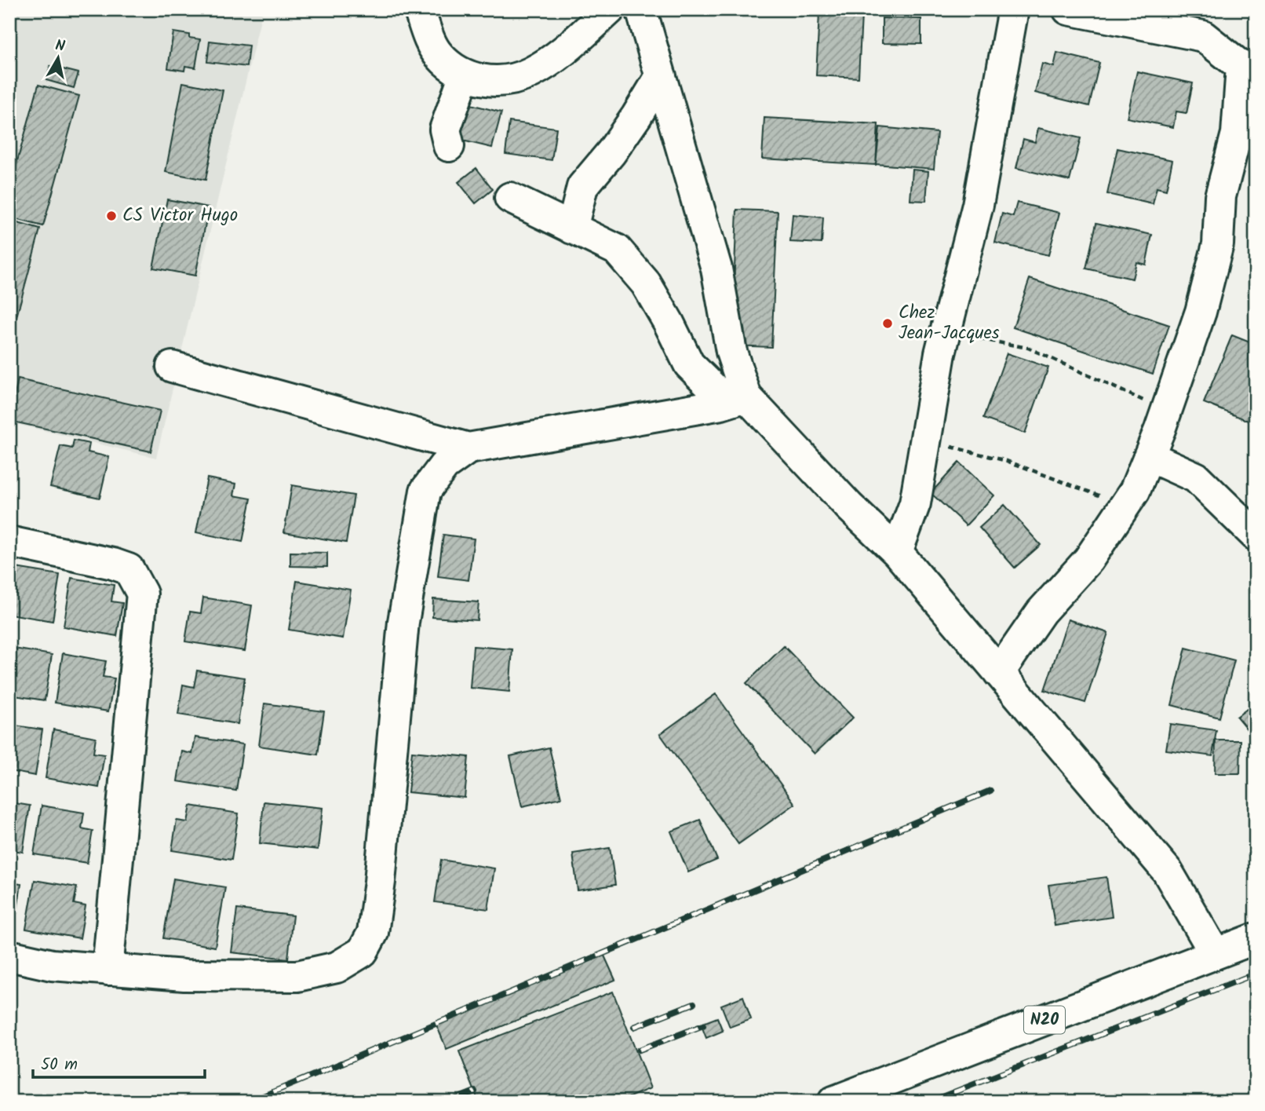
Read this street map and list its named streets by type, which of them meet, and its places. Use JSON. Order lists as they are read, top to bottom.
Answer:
{
  "streets": {
    "street": ["N20"]
  },
  "places": ["CS Victor Hugo", "Chez Jean-Jacques"],
  "scale_bar": "50 m",
  "north": "top"
}
